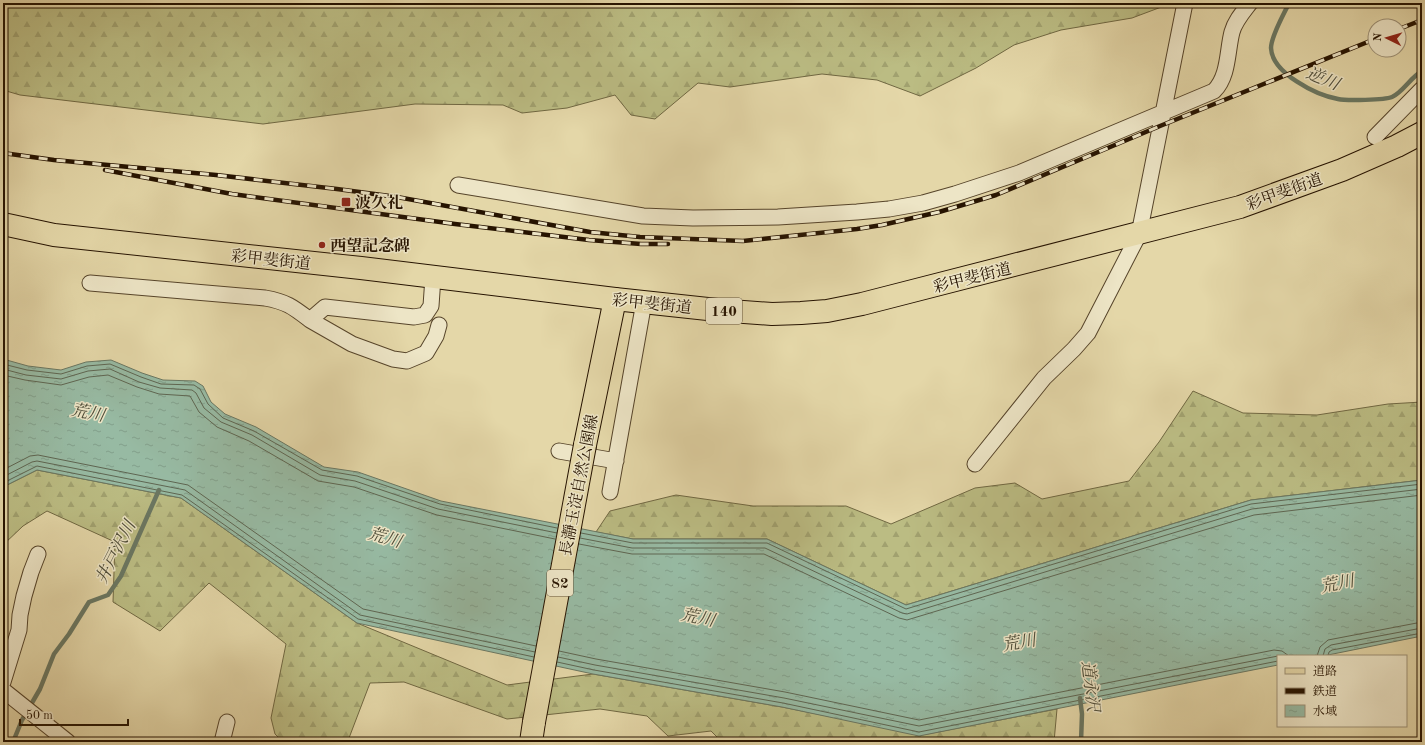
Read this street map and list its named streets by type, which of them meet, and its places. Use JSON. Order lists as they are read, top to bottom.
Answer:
{
  "streets": {
    "main road": [
      "彩甲斐街道",
      "140",
      "長瀞玉淀自然公園線",
      "82"
    ]
  },
  "crossings": [
    ["彩甲斐街道", "長瀞玉淀自然公園線"]
  ],
  "water": [
    "逆川",
    "荒川",
    "井戸沢川",
    "道永沢"
  ],
  "places": {
    "transit": ["波久礼"],
    "other": ["西望記念碑"]
  },
  "legend": ["道路", "鉄道", "水域"],
  "scale_bar": "50 m",
  "north": "left"
}
